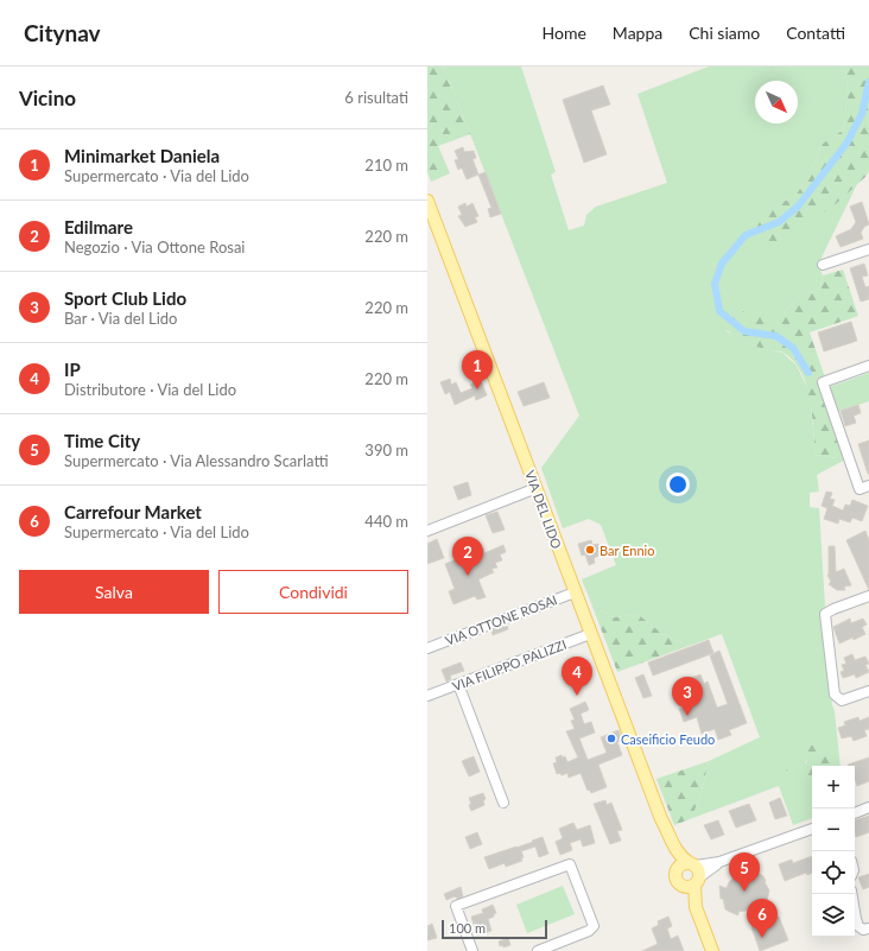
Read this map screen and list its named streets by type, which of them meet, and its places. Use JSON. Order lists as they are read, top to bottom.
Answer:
{
  "streets": {
    "main road": ["VIA DEL LIDO"],
    "street": ["VIA OTTONE ROSAI", "VIA FILIPPO PALIZZI"]
  },
  "crossings": [
    ["VIA DEL LIDO", "VIA OTTONE ROSAI"],
    ["VIA DEL LIDO", "VIA FILIPPO PALIZZI"]
  ],
  "places": ["Bar Ennio", "Caseificio Feudo"],
  "scale_bar": "100 m",
  "north": "bottom right",
  "page": {
    "header": "Citynav",
    "nav": [
      "Home",
      "Mappa",
      "Chi siamo",
      "Contatti"
    ],
    "heading": ["Vicino", "6 risultati"],
    "list": [
      {
        "mark": "1",
        "name": "Minimarket Daniela",
        "note": "Supermercato · Via del Lido",
        "value": "210 m"
      },
      {
        "mark": "2",
        "name": "Edilmare",
        "note": "Negozio · Via Ottone Rosai",
        "value": "220 m"
      },
      {
        "mark": "3",
        "name": "Sport Club Lido",
        "note": "Bar · Via del Lido",
        "value": "220 m"
      },
      {
        "mark": "4",
        "name": "IP",
        "note": "Distributore · Via del Lido",
        "value": "220 m"
      },
      {
        "mark": "5",
        "name": "Time City",
        "note": "Supermercato · Via Alessandro Scarlatti",
        "value": "390 m"
      },
      {
        "mark": "6",
        "name": "Carrefour Market",
        "note": "Supermercato · Via del Lido",
        "value": "440 m"
      }
    ],
    "pins": [
      "1",
      "2",
      "4",
      "3",
      "5",
      "6"
    ],
    "buttons": ["Salva", "Condividi"],
    "map_buttons": ["+", "−"],
    "scale": "100 m"
  }
}
